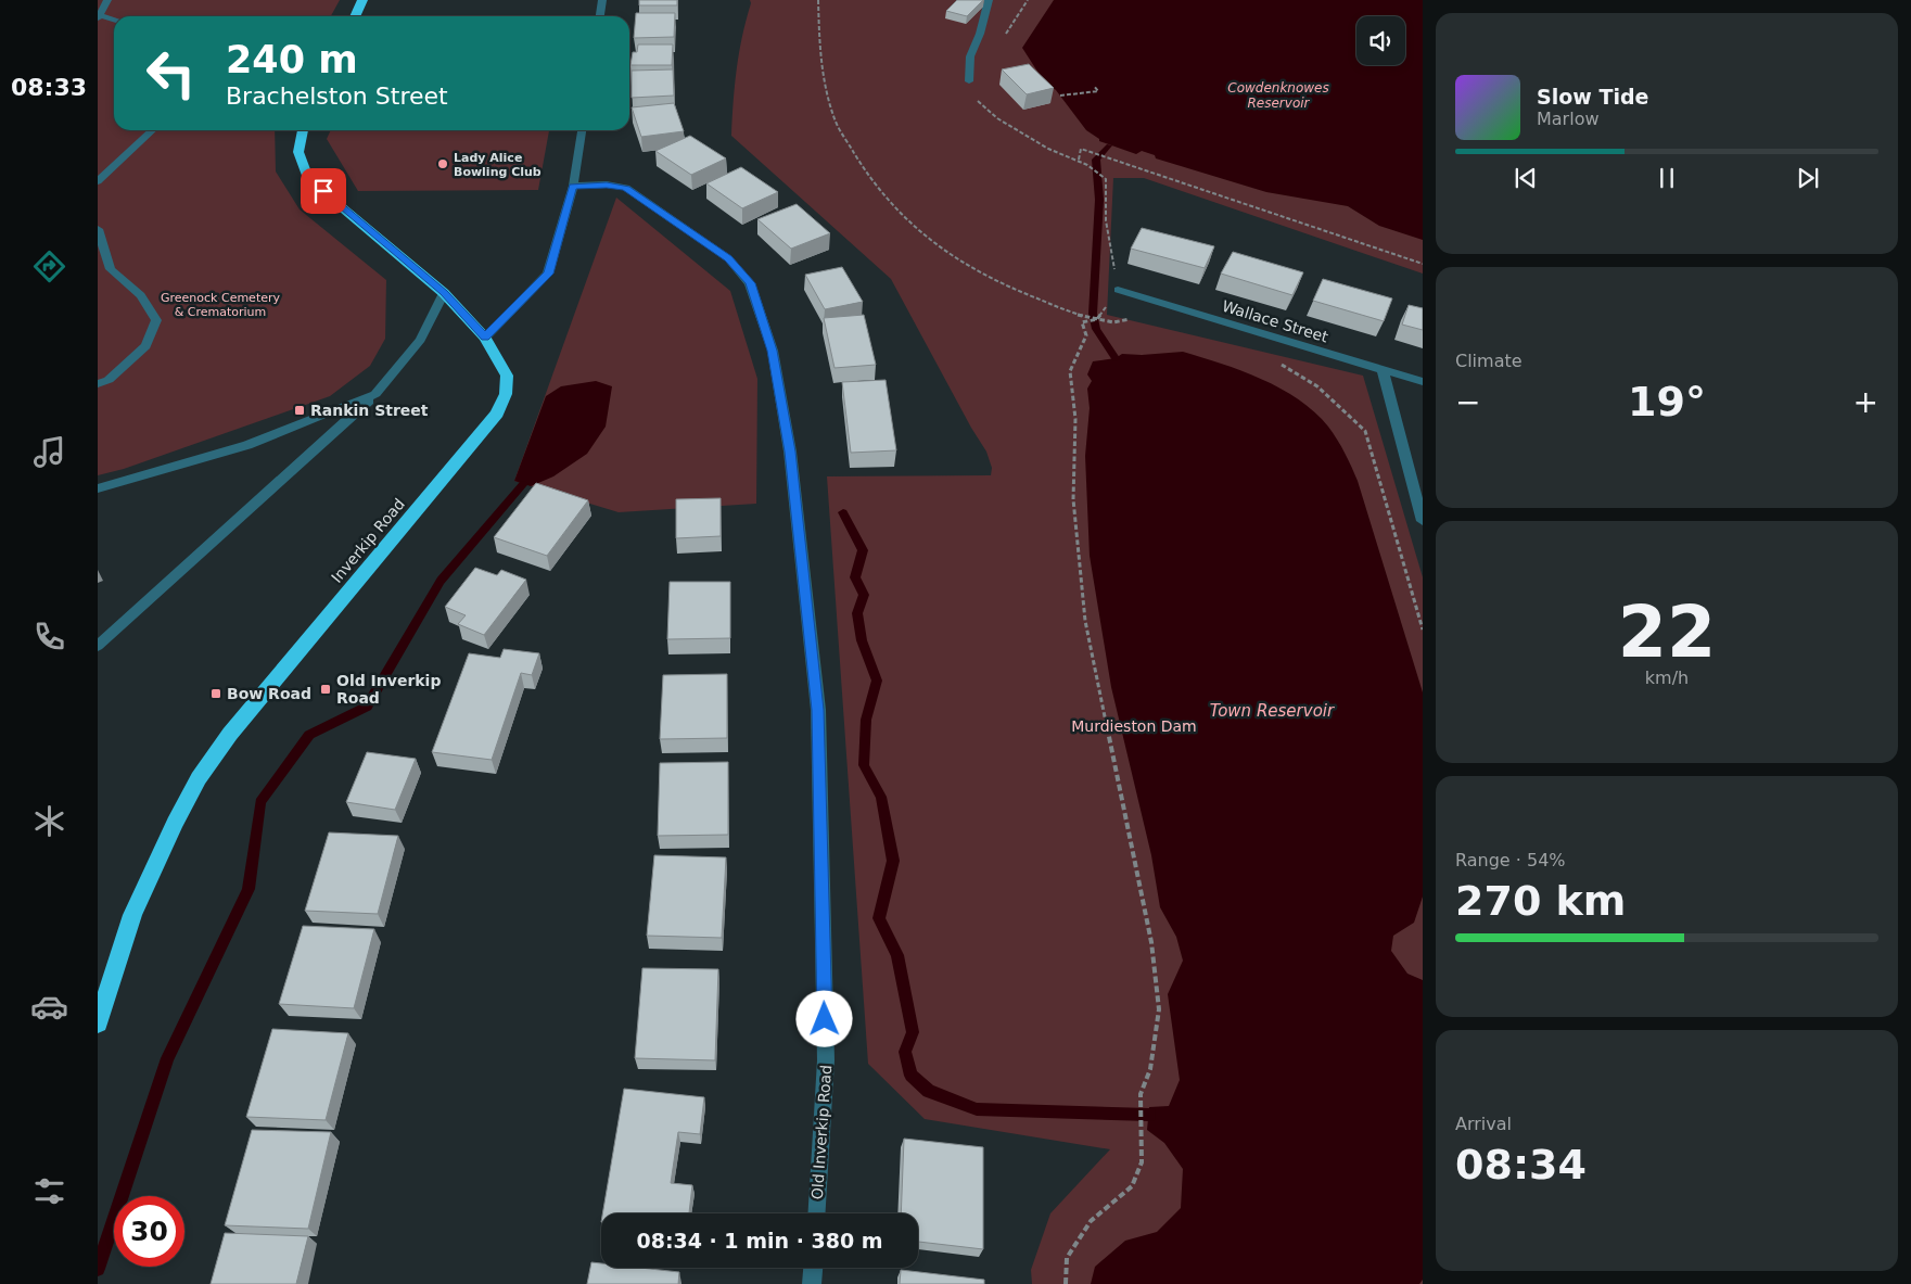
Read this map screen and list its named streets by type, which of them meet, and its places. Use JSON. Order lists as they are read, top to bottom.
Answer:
{
  "streets": {
    "highway": ["Inverkip Road"],
    "street": ["Wallace Street", "Old Inverkip Road"]
  },
  "water": ["Cowdenknowes Reservoir", "Town Reservoir"],
  "parks": ["Greenock Cemetery & Crematorium", "Murdieston Dam"],
  "places": {
    "other": ["Lady Alice Bowling Club"],
    "transit": ["Rankin Street", "Old Inverkip Road", "Bow Road"]
  },
  "page": {
    "tabs": "08:33",
    "turn": ["240 m", "Brachelston Street"],
    "song": ["Slow Tide", "Marlow"],
    "tile": [
      "Climate",
      ["22", "km/h"],
      ["Range · 54%", "270 km"],
      ["Arrival", "08:34"]
    ],
    "heat": ["−", "19°", "+"],
    "limit": "30",
    "trip": "08:34 · 1 min · 380 m"
  }
}
